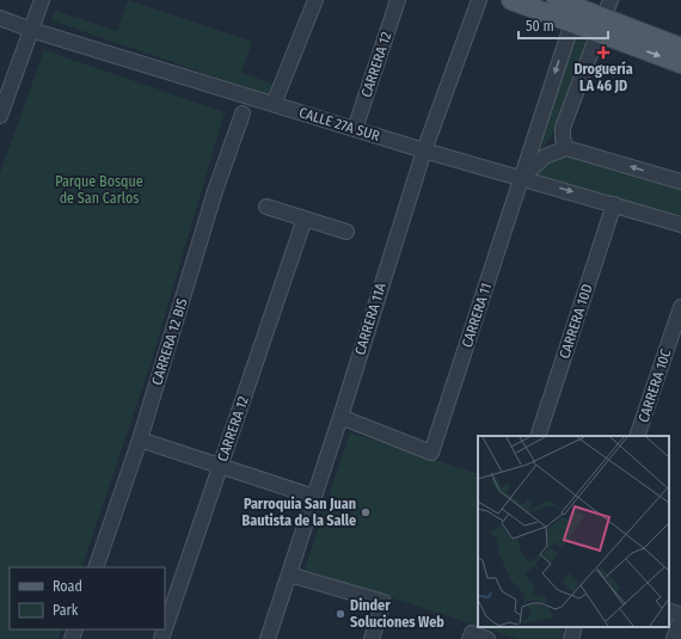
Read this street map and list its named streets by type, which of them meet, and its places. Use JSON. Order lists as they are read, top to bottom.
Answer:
{
  "streets": {
    "street": [
      "CARRERA 12",
      "CALLE 27A SUR",
      "CARRERA 11",
      "CARRERA 11A",
      "CARRERA 10D",
      "CARRERA 12 BIS",
      "CARRERA 10C"
    ]
  },
  "crossings": [
    ["CARRERA 12", "CALLE 27A SUR"],
    ["CALLE 27A SUR", "CARRERA 11"],
    ["CALLE 27A SUR", "CARRERA 11A"],
    ["CALLE 27A SUR", "CARRERA 10D"],
    ["CARRERA 11", "CARRERA 11A"]
  ],
  "parks": ["Parque Bosque de San Carlos"],
  "places": {
    "health": ["Droguería LA 46 JD"],
    "other": ["Parroquia San Juan Bautista de la Salle", "Dinder Soluciones Web"]
  },
  "legend": ["Road", "Park"],
  "scale_bar": "50 m"
}
